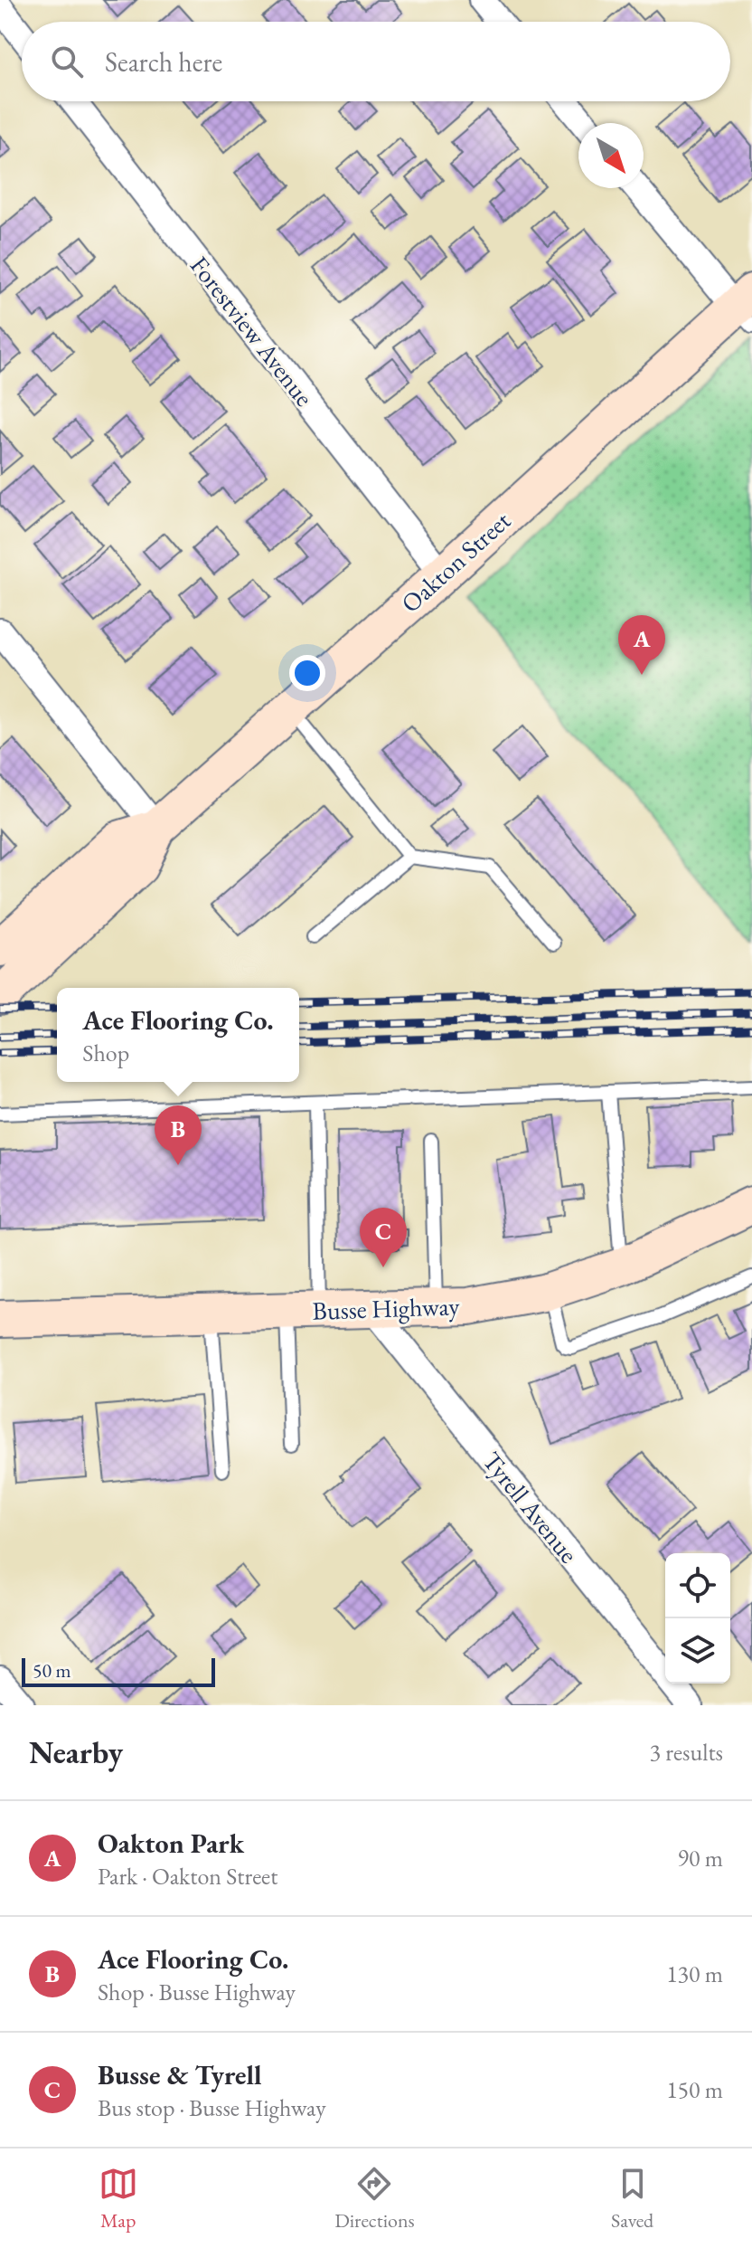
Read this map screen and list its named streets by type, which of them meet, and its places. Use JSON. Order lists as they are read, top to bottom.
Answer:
{
  "streets": {
    "main road": ["Oakton Street", "Busse Highway"],
    "street": ["Forestview Avenue", "Tyrell Avenue"]
  },
  "crossings": [
    ["Forestview Avenue", "Oakton Street"],
    ["Busse Highway", "Tyrell Avenue"]
  ],
  "scale_bar": "50 m",
  "north": "bottom right",
  "page": {
    "search": "Search here",
    "pins": ["A", "B", "C"],
    "popup": ["Ace Flooring Co.", "Shop"],
    "scale": "50 m",
    "heading": ["Nearby", "3 results"],
    "list": [
      {
        "mark": "A",
        "name": "Oakton Park",
        "note": "Park · Oakton Street",
        "value": "90 m"
      },
      {
        "mark": "B",
        "name": "Ace Flooring Co.",
        "note": "Shop · Busse Highway",
        "value": "130 m"
      },
      {
        "mark": "C",
        "name": "Busse & Tyrell",
        "note": "Bus stop · Busse Highway",
        "value": "150 m"
      }
    ],
    "nav": ["Map", "Directions", "Saved"]
  }
}
